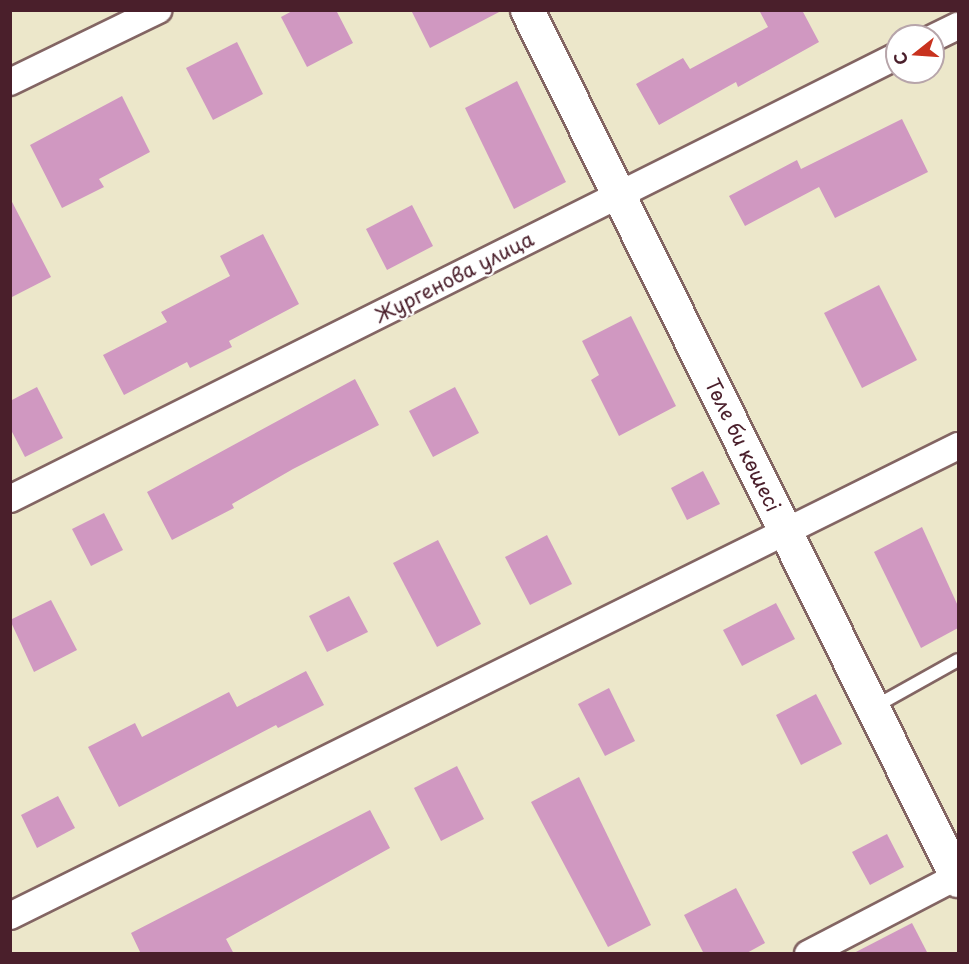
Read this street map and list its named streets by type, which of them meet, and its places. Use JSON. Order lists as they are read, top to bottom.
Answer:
{
  "streets": {
    "street": ["Жургенова улица", "Төле би көшесі"]
  },
  "crossings": [
    ["Жургенова улица", "Төле би көшесі"]
  ],
  "north": "left"
}
